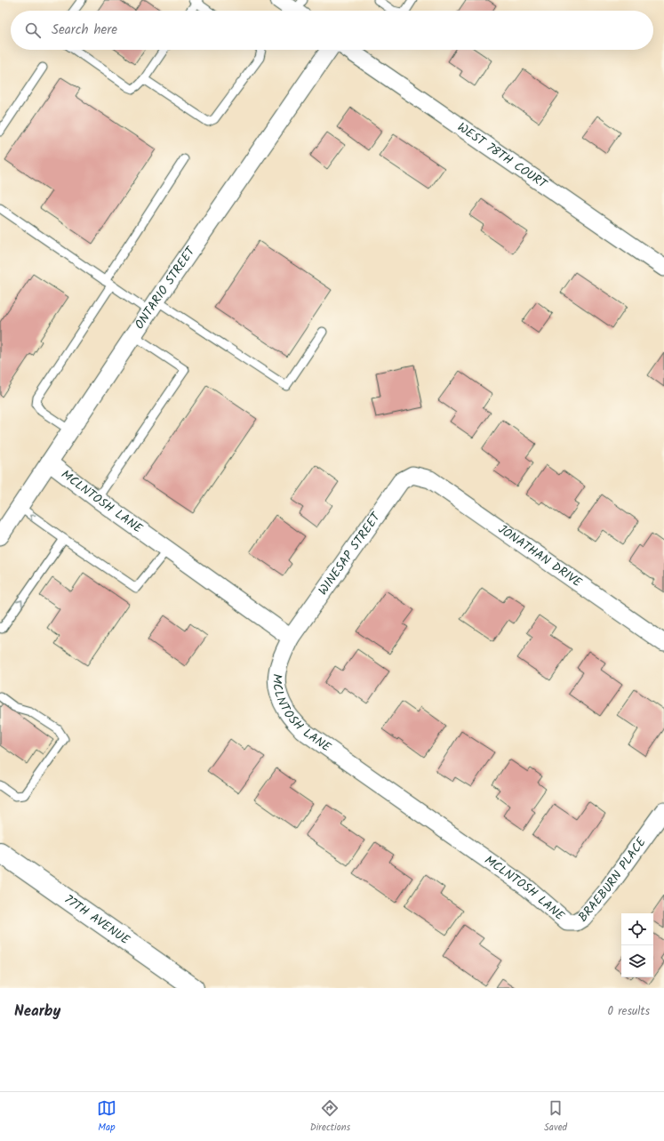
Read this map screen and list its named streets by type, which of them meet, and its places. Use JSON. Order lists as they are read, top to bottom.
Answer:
{
  "streets": {
    "street": [
      "WEST 78TH COURT",
      "ONTARIO STREET",
      "MCLNTOSH LANE",
      "WINESAP STREET",
      "JONATHAN DRIVE",
      "BRAEBURN PLACE",
      "77TH AVENUE"
    ]
  },
  "crossings": [
    ["ONTARIO STREET", "MCLNTOSH LANE"],
    ["MCLNTOSH LANE", "WINESAP STREET"],
    ["MCLNTOSH LANE", "BRAEBURN PLACE"],
    ["WINESAP STREET", "JONATHAN DRIVE"]
  ],
  "page": {
    "search": "Search here",
    "heading": ["Nearby", "0 results"],
    "nav": ["Map", "Directions", "Saved"]
  }
}
